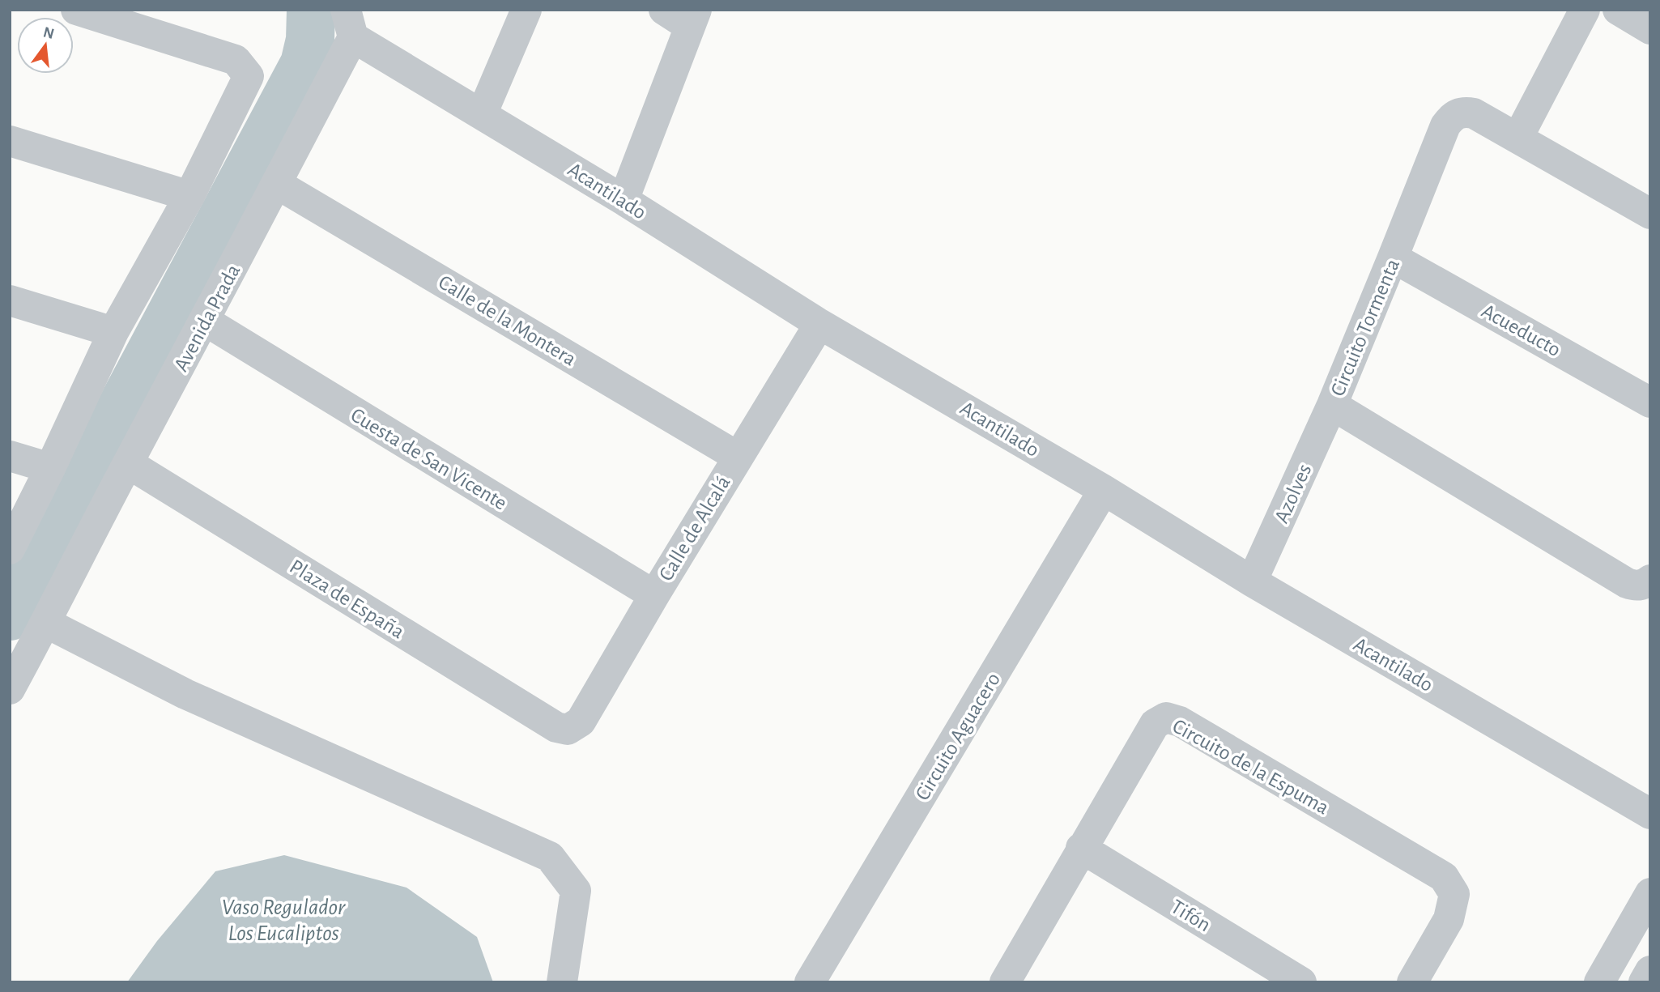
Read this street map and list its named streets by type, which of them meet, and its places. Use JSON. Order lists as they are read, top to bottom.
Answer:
{
  "streets": {
    "street": [
      "Acantilado",
      "Avenida Prada",
      "Calle de la Montera",
      "Circuito Tormenta",
      "Acueducto",
      "Cuesta de San Vicente",
      "Azolves",
      "Calle de Alcalá",
      "Plaza de España",
      "Circuito Aguacero",
      "Circuito de la Espuma",
      "Tifón"
    ]
  },
  "crossings": [
    ["Acantilado", "Avenida Prada"],
    ["Acantilado", "Azolves"],
    ["Acantilado", "Calle de Alcalá"],
    ["Acantilado", "Circuito Aguacero"],
    ["Avenida Prada", "Calle de la Montera"],
    ["Avenida Prada", "Cuesta de San Vicente"],
    ["Avenida Prada", "Plaza de España"],
    ["Calle de la Montera", "Calle de Alcalá"],
    ["Circuito Tormenta", "Acueducto"],
    ["Circuito Tormenta", "Azolves"],
    ["Cuesta de San Vicente", "Calle de Alcalá"],
    ["Calle de Alcalá", "Plaza de España"],
    ["Circuito de la Espuma", "Tifón"]
  ],
  "water": ["Vaso Regulador Los Eucaliptos"],
  "north": "top"
}
